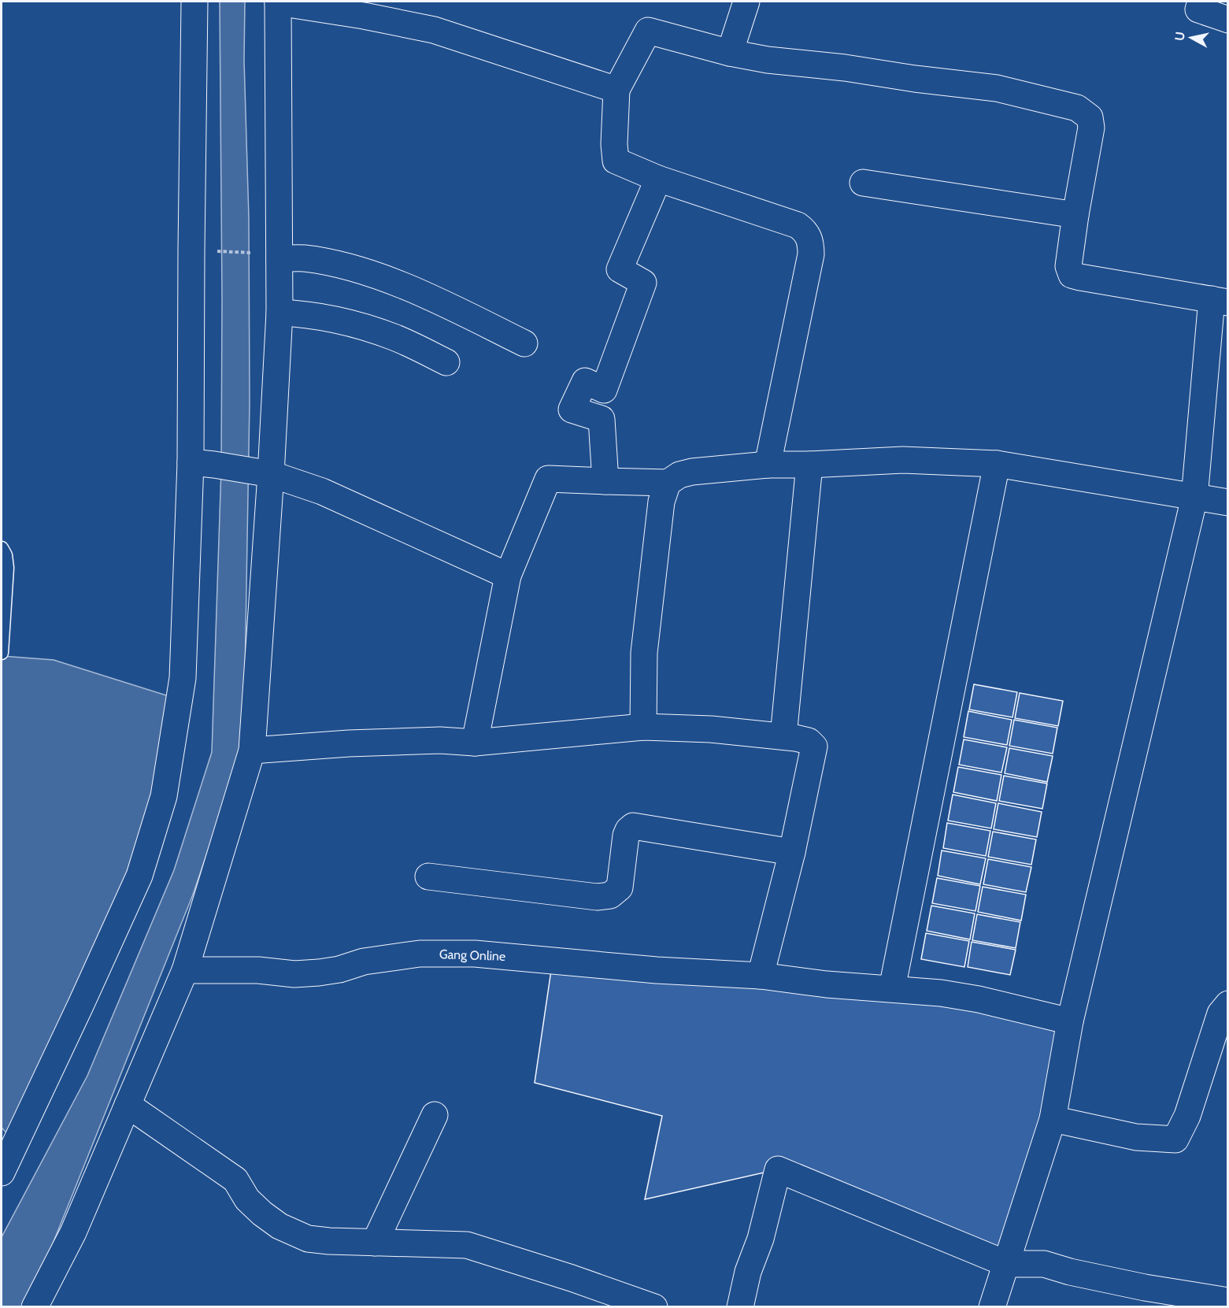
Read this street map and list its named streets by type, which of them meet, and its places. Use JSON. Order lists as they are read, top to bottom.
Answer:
{
  "streets": {
    "street": ["Gang Online"]
  },
  "north": "left"
}
